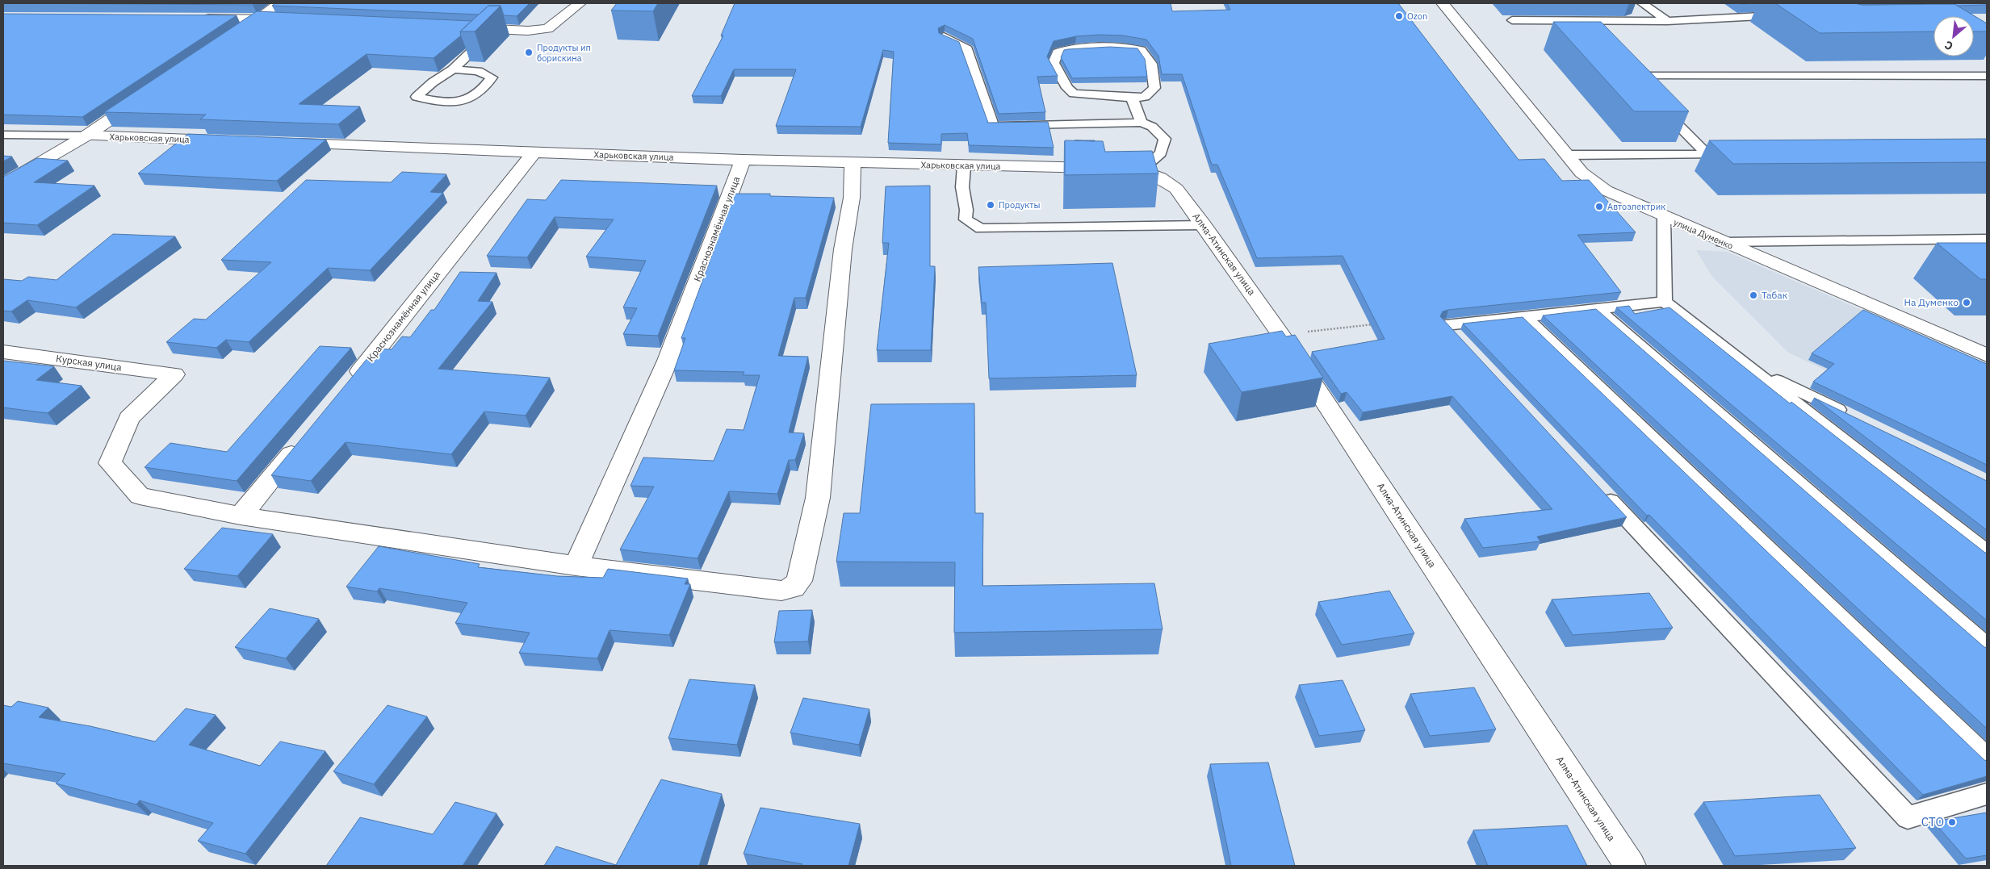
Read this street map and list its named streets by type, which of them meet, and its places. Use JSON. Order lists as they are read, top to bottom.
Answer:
{
  "streets": {
    "street": [
      "Харьковская улица",
      "Краснознамённая улица",
      "улица Думенко",
      "Алма-Атинская улица",
      "Курская улица"
    ]
  },
  "crossings": [
    ["Харьковская улица", "Краснознамённая улица"],
    ["Харьковская улица", "Алма-Атинская улица"]
  ],
  "places": [
    "Ozon",
    "Продукты ип борискина",
    "Продукты",
    "Автоэлектрик",
    "Табак",
    "На Думенко",
    "СТО"
  ],
  "north": "bottom left"
}
